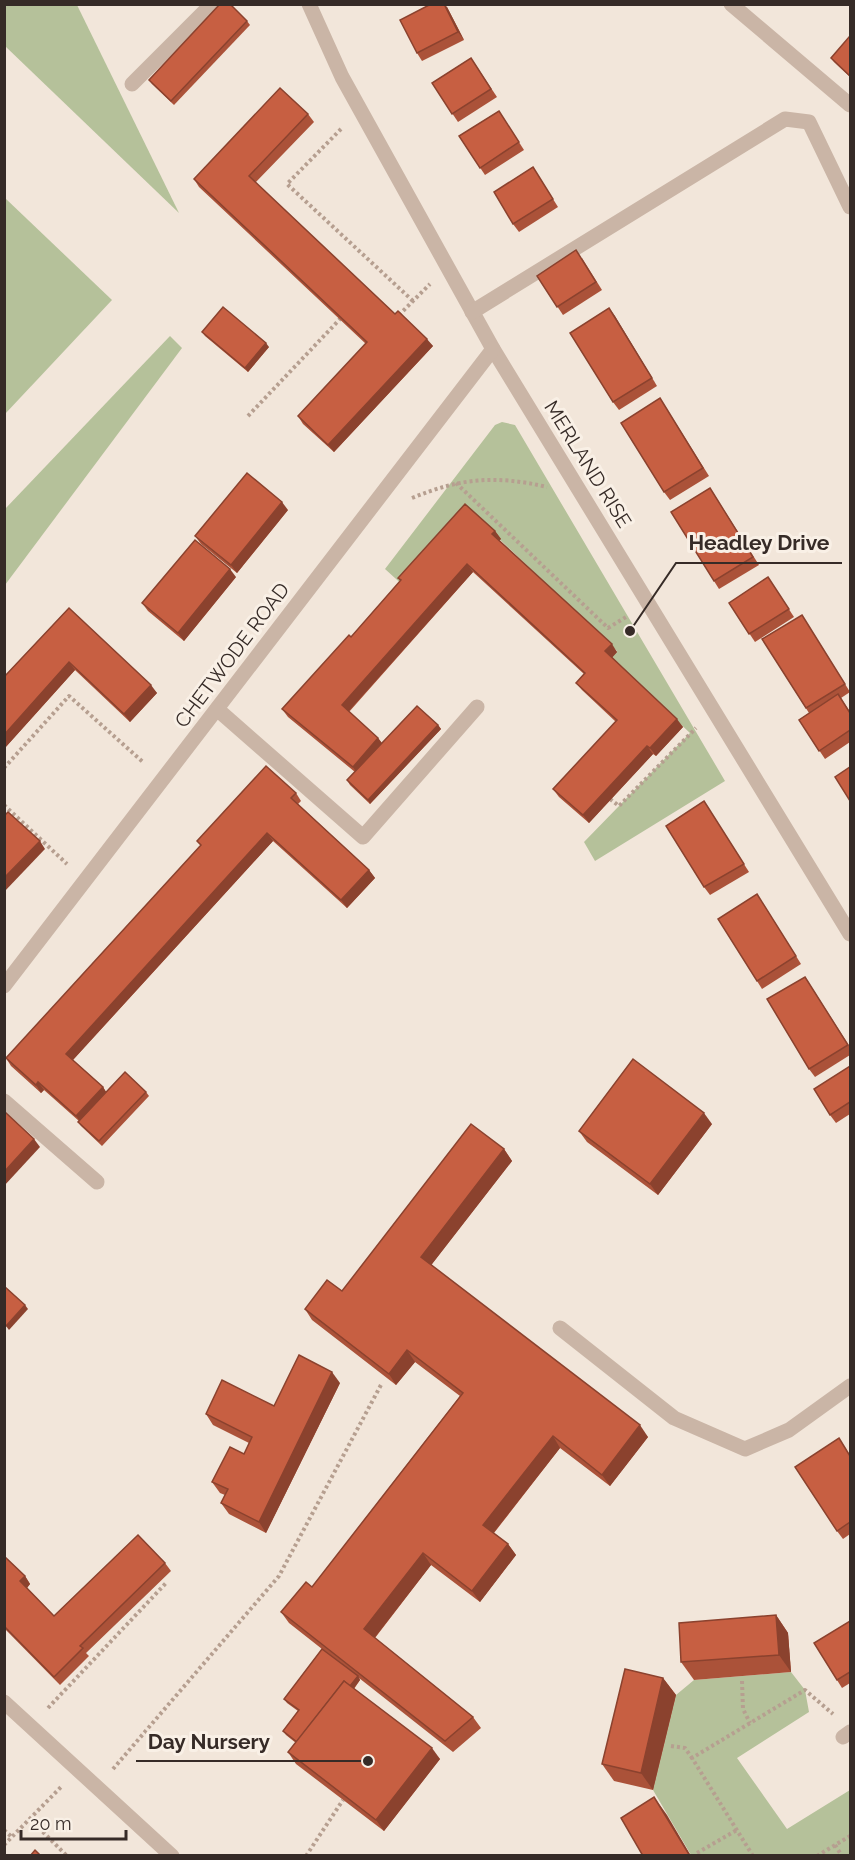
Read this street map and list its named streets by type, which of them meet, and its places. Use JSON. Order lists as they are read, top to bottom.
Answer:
{
  "streets": {
    "street": ["MERLAND RISE", "CHETWODE ROAD"]
  },
  "crossings": [
    ["MERLAND RISE", "CHETWODE ROAD"]
  ],
  "places": ["Headley Drive", "Day Nursery"],
  "scale_bar": "20 m"
}
